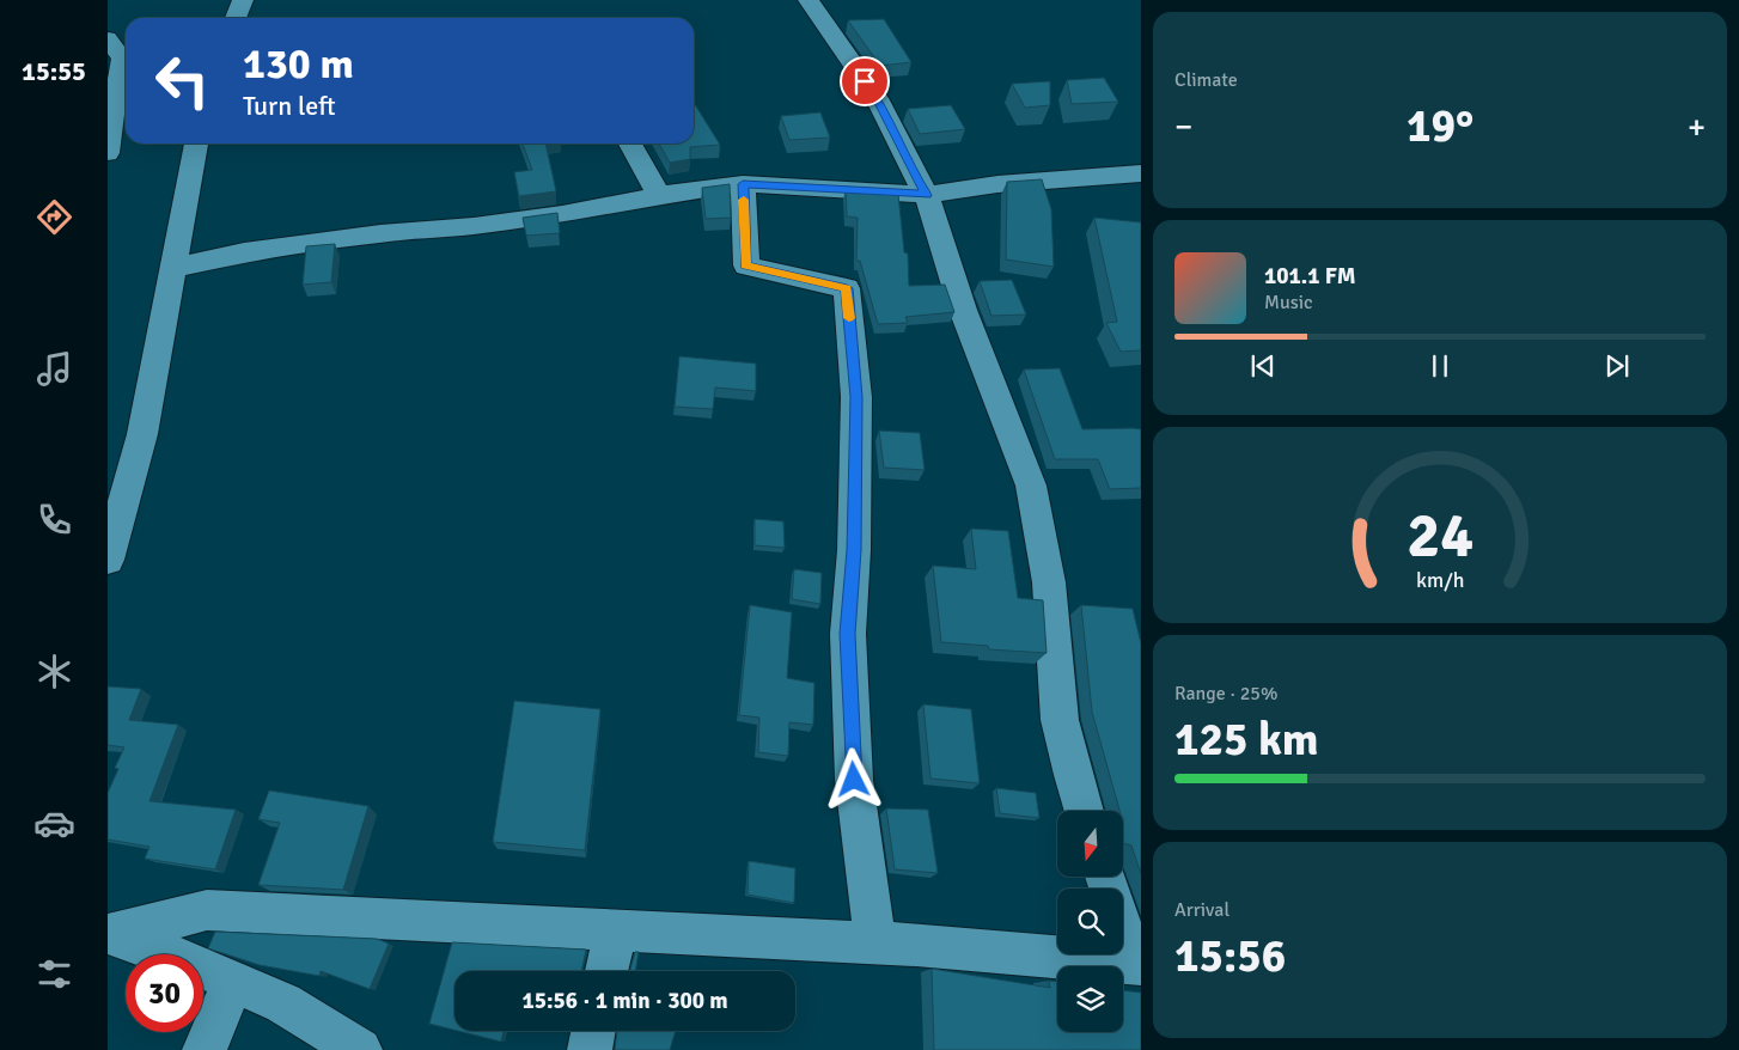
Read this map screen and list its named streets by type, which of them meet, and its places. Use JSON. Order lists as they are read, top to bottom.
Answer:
{
  "north": "bottom",
  "page": {
    "tabs": "15:55",
    "tile": [
      "Climate",
      ["Range · 25%", "125 km"],
      ["Arrival", "15:56"]
    ],
    "turn": ["130 m", "Turn left"],
    "heat": ["−", "19°", "+"],
    "song": ["101.1 FM", "Music"],
    "limit": "30",
    "trip": "15:56 · 1 min · 300 m",
    "gauge": ["24", "km/h"]
  }
}
